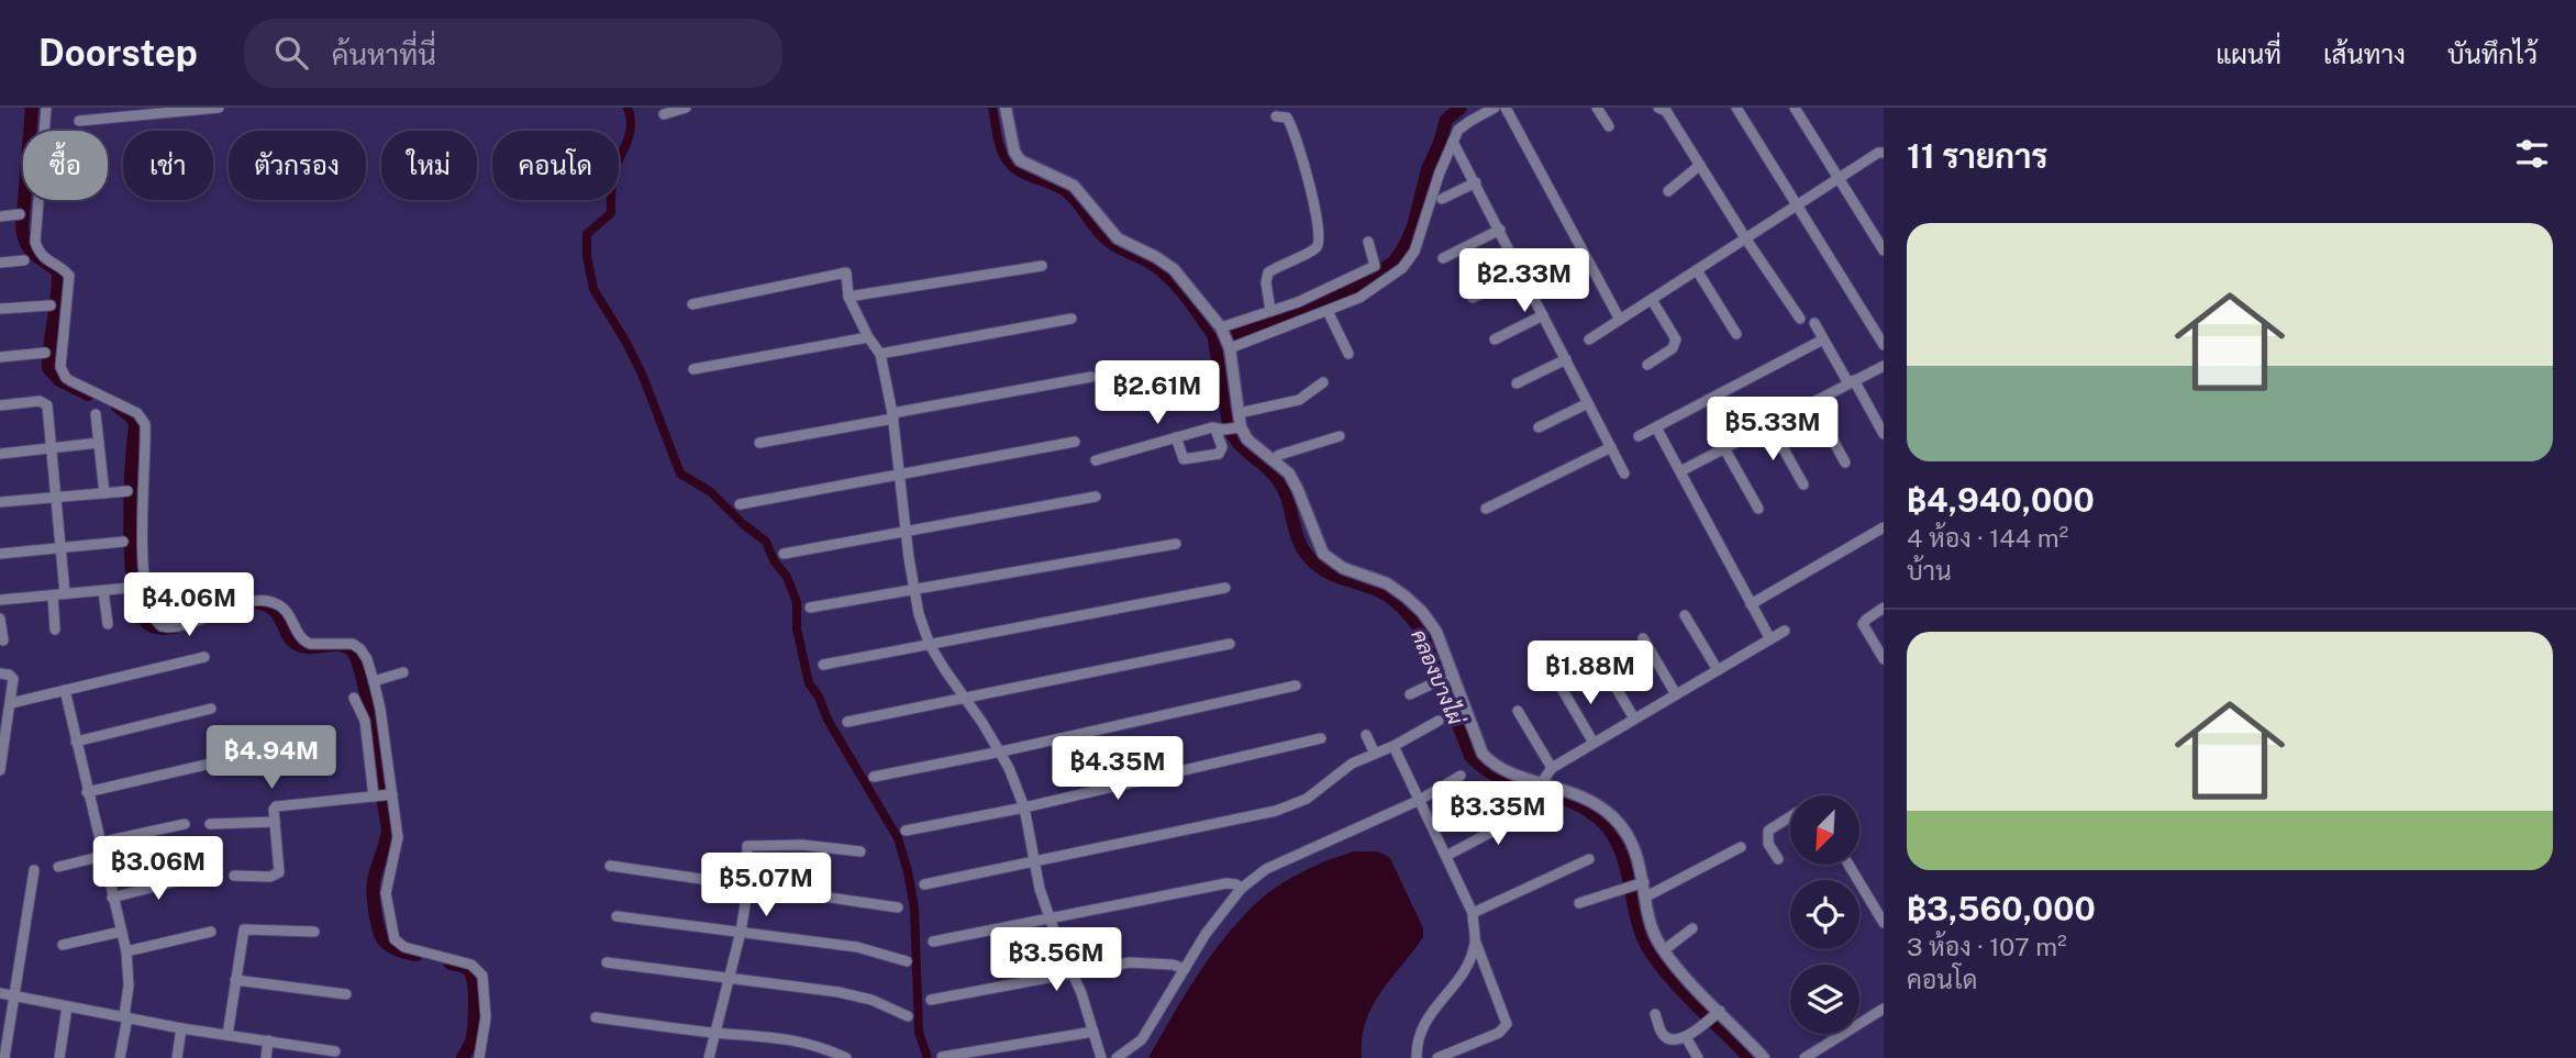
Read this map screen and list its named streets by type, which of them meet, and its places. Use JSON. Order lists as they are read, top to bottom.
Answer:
{
  "water": ["คลองบางไผ่"],
  "north": "bottom left",
  "page": {
    "header": "Doorstep",
    "search": "ค้นหาที่นี่",
    "nav": ["แผนที่", "เส้นทาง", "บันทึกไว้"],
    "heading": "11 รายการ",
    "chip": [
      "ซื้อ",
      "เช่า",
      "ตัวกรอง",
      "ใหม่",
      "คอนโด"
    ],
    "list": [
      {
        "name": "฿4,940,000",
        "note": "4 ห้อง · 144 m² · บ้าน"
      },
      {
        "name": "฿3,560,000",
        "note": "3 ห้อง · 107 m² · คอนโด"
      }
    ],
    "price": [
      "฿2.33M",
      "฿2.61M",
      "฿5.33M",
      "฿4.06M",
      "฿1.88M",
      "฿4.94M",
      "฿4.35M",
      "฿3.35M",
      "฿3.06M",
      "฿5.07M",
      "฿3.56M"
    ]
  }
}
